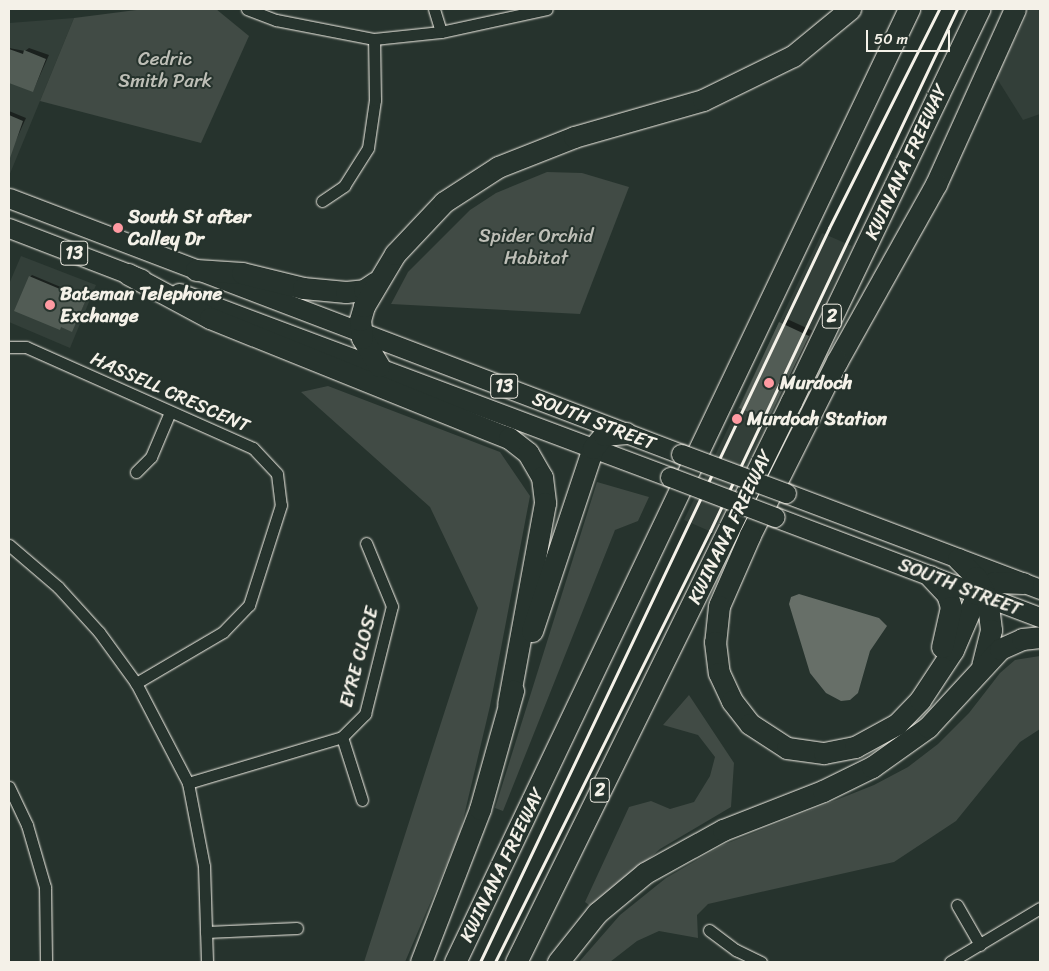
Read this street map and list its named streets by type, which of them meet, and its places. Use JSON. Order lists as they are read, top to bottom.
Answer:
{
  "streets": {
    "highway": [
      "KWINANA FREEWAY",
      "13",
      "2",
      "SOUTH STREET"
    ],
    "street": ["HASSELL CRESCENT", "EYRE CLOSE"]
  },
  "parks": ["Cedric Smith Park", "Spider Orchid Habitat"],
  "places": [
    "South St after Calley Dr",
    "Bateman Telephone Exchange",
    "Murdoch",
    "Murdoch Station"
  ],
  "scale_bar": "50 m"
}
